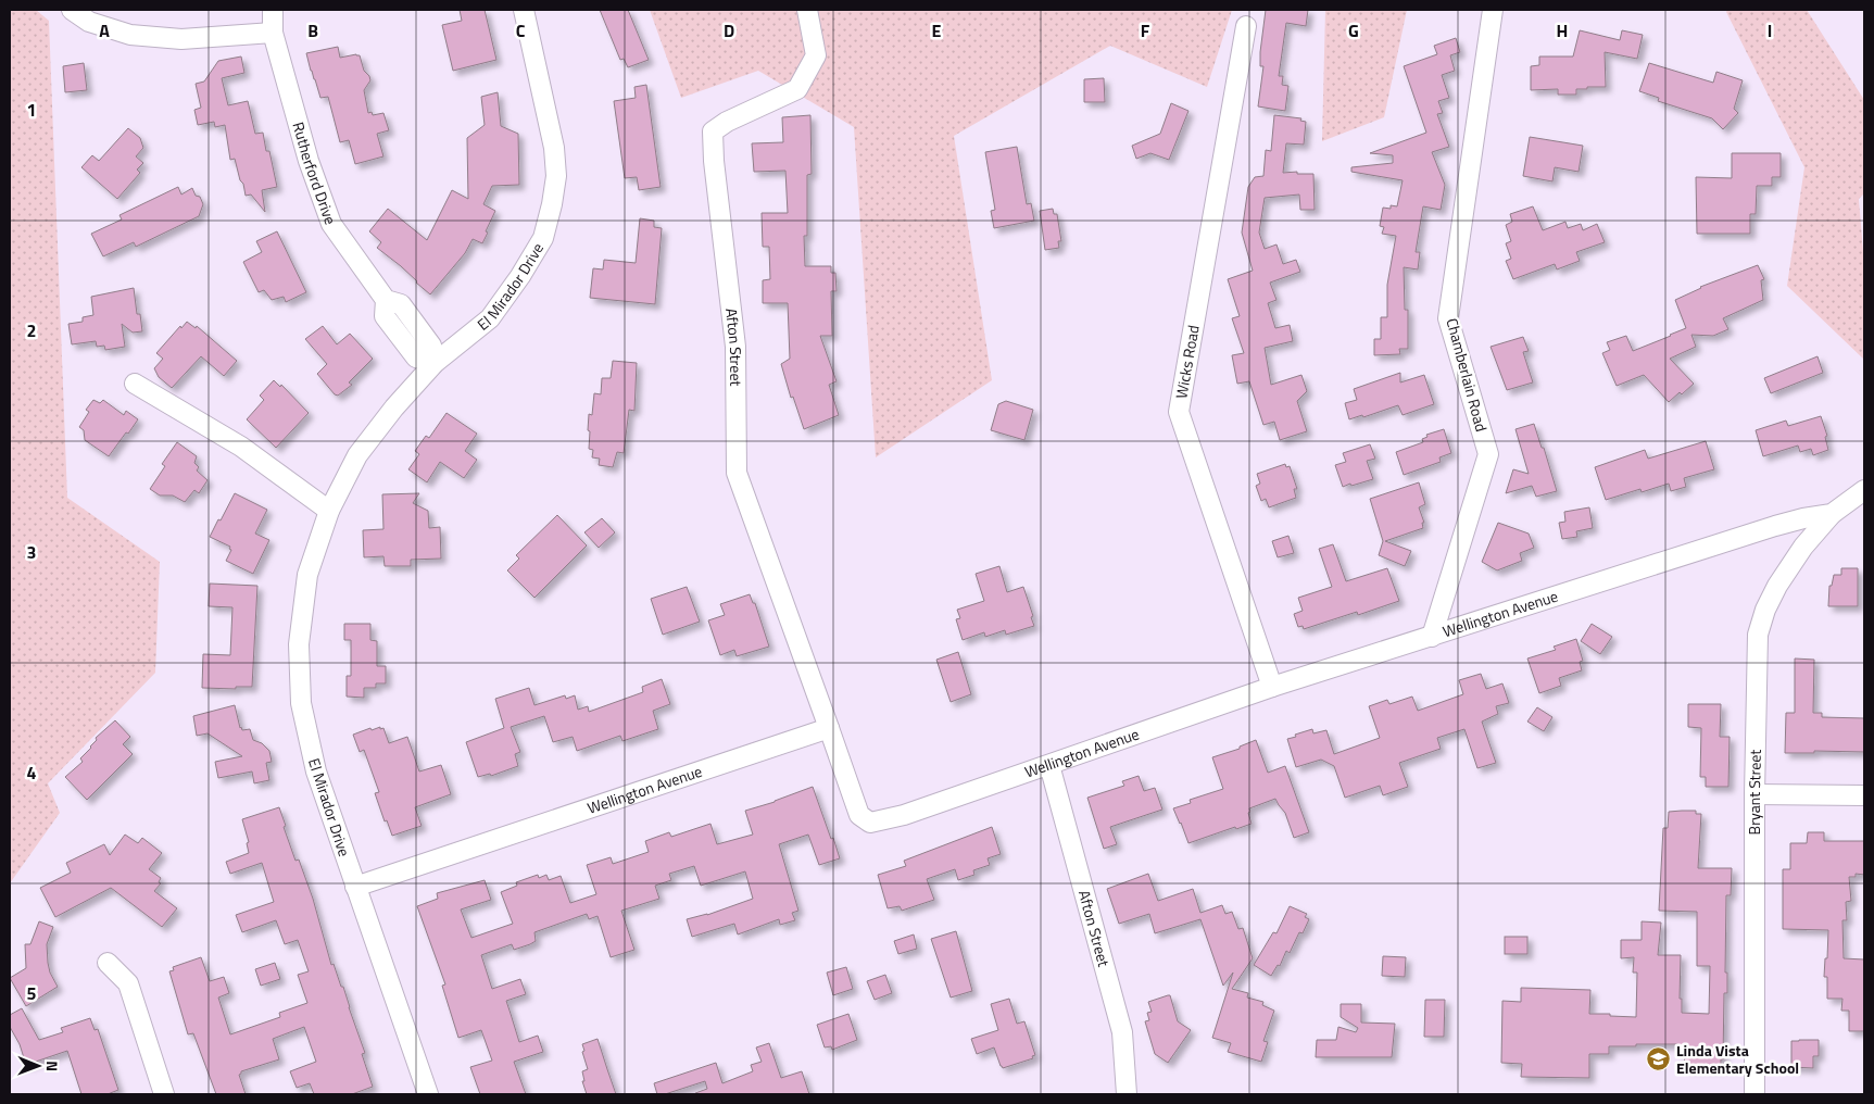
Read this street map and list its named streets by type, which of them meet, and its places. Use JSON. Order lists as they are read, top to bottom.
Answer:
{
  "streets": {
    "street": [
      "Rutherford Drive",
      "El Mirador Drive",
      "Afton Street",
      "Wicks Road",
      "Chamberlain Road",
      "Wellington Avenue",
      "Bryant Street"
    ]
  },
  "crossings": [
    ["Rutherford Drive", "El Mirador Drive"],
    ["El Mirador Drive", "Wellington Avenue"],
    ["Afton Street", "Wellington Avenue"],
    ["Wicks Road", "Wellington Avenue"],
    ["Chamberlain Road", "Wellington Avenue"],
    ["Wellington Avenue", "Bryant Street"]
  ],
  "places": {
    "school or university": ["Linda Vista Elementary School"]
  },
  "north": "right",
  "grid": {
    "columns": [
      "A",
      "B",
      "C",
      "D",
      "E",
      "F",
      "G",
      "H",
      "I"
    ],
    "rows": [
      "1",
      "2",
      "3",
      "4",
      "5"
    ]
  }
}
